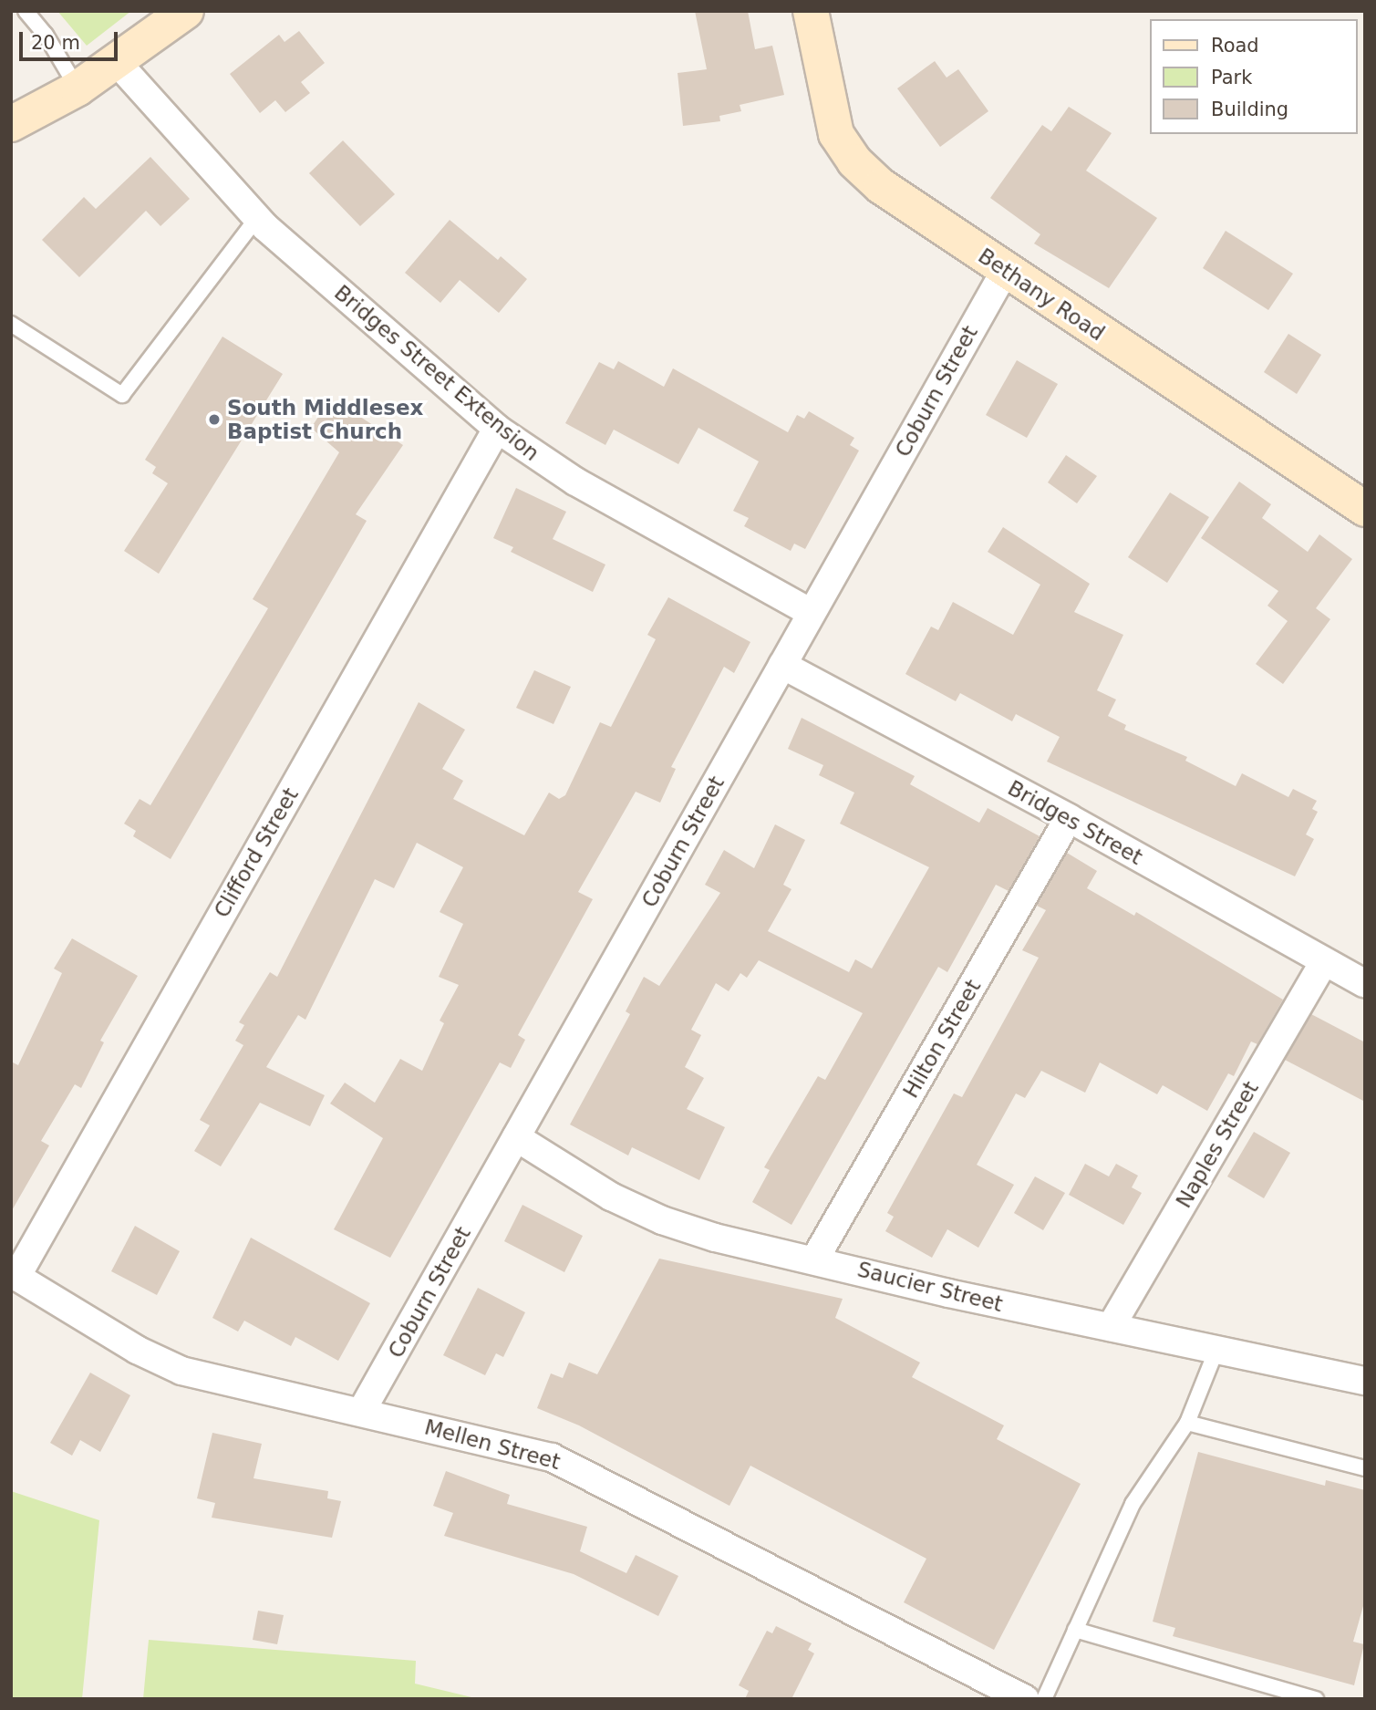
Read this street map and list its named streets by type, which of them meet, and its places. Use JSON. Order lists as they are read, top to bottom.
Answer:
{
  "streets": {
    "street": [
      "Bethany Road",
      "Bridges Street Extension",
      "Coburn Street",
      "Bridges Street",
      "Clifford Street",
      "Hilton Street",
      "Naples Street",
      "Saucier Street",
      "Mellen Street"
    ]
  },
  "crossings": [
    ["Bethany Road", "Coburn Street"],
    ["Bridges Street Extension", "Coburn Street"],
    ["Bridges Street Extension", "Clifford Street"],
    ["Coburn Street", "Bridges Street"],
    ["Coburn Street", "Saucier Street"],
    ["Coburn Street", "Mellen Street"],
    ["Bridges Street", "Hilton Street"],
    ["Bridges Street", "Naples Street"],
    ["Clifford Street", "Mellen Street"],
    ["Hilton Street", "Saucier Street"],
    ["Naples Street", "Saucier Street"]
  ],
  "places": ["South Middlesex Baptist Church"],
  "legend": ["Road", "Park", "Building"],
  "scale_bar": "20 m"
}
